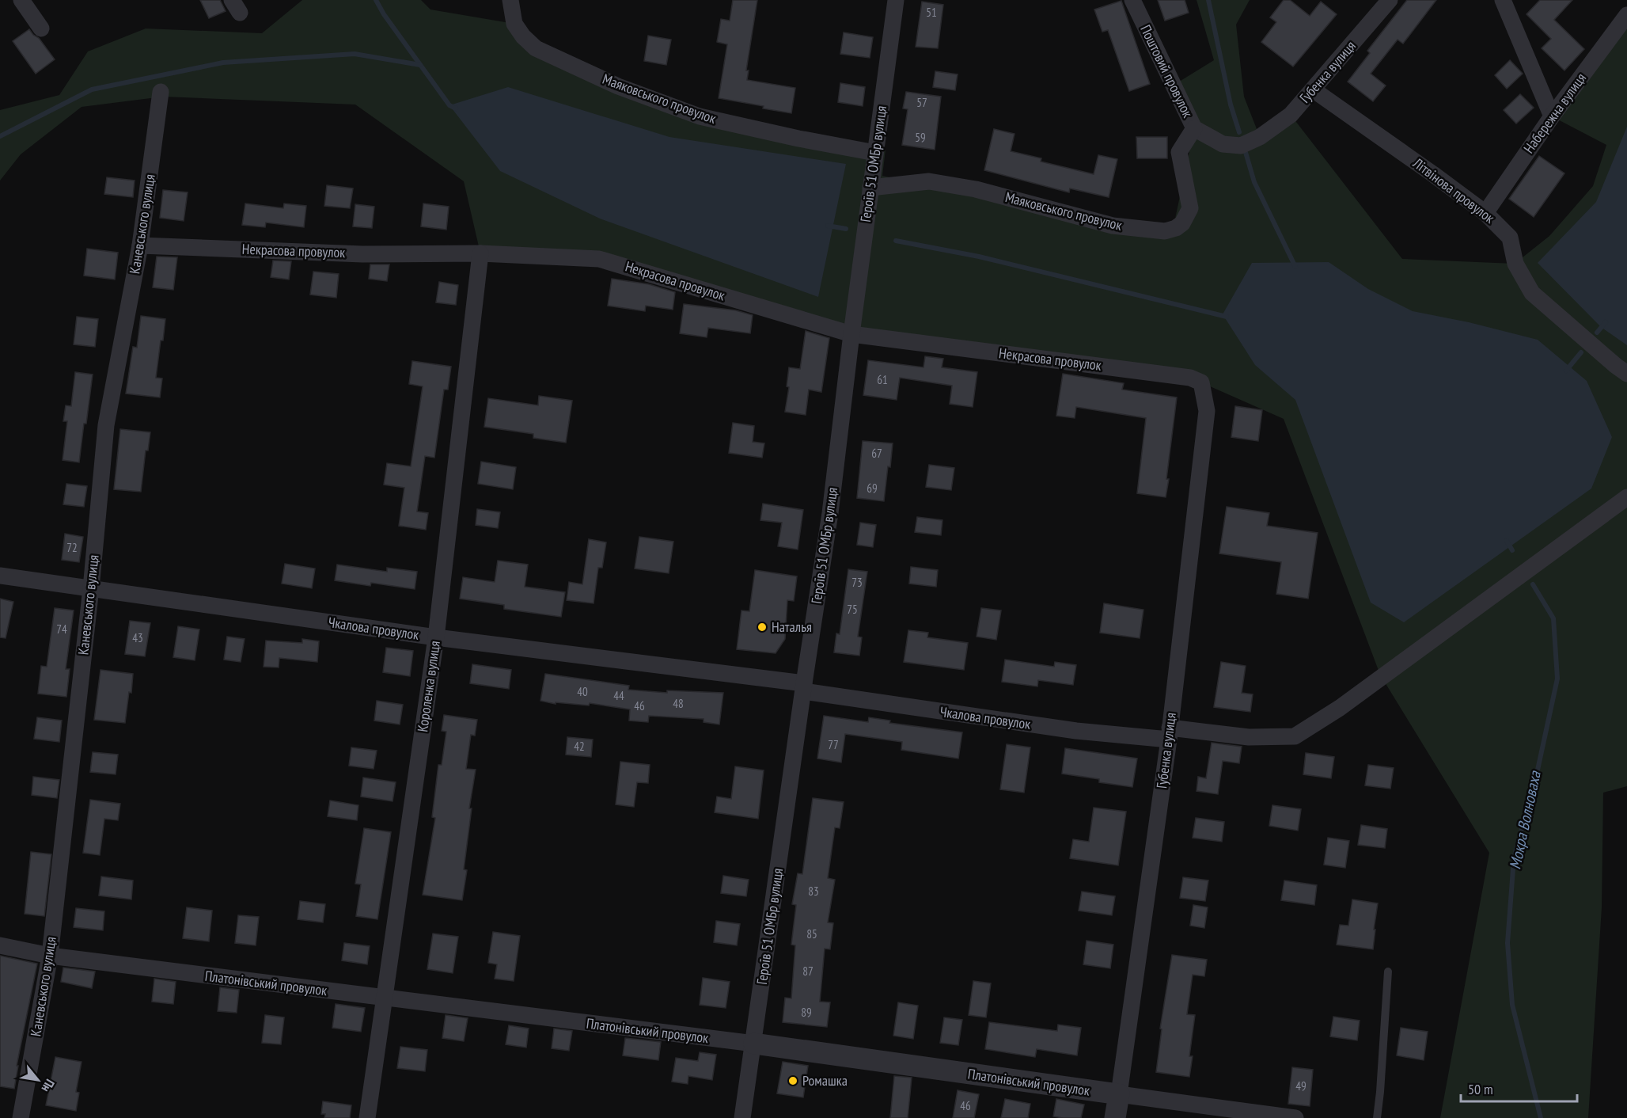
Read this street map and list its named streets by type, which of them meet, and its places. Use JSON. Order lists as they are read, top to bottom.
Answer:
{
  "streets": {
    "street": [
      "Поштовий провулок",
      "Губенка вулиця",
      "Маяковського провулок",
      "Набережна вулиця",
      "Героїв 51 ОМБр вулиця",
      "Літвінова провулок",
      "Каневського вулиця",
      "Некрасова провулок",
      "Чкалова провулок",
      "Короленка вулиця",
      "Платонівський провулок"
    ]
  },
  "crossings": [
    ["Поштовий провулок", "Губенка вулиця"],
    ["Поштовий провулок", "Маяковського провулок"],
    ["Губенка вулиця", "Літвінова провулок"],
    ["Губенка вулиця", "Некрасова провулок"],
    ["Губенка вулиця", "Чкалова провулок"],
    ["Губенка вулиця", "Платонівський провулок"],
    ["Маяковського провулок", "Героїв 51 ОМБр вулиця"],
    ["Набережна вулиця", "Літвінова провулок"],
    ["Героїв 51 ОМБр вулиця", "Некрасова провулок"],
    ["Героїв 51 ОМБр вулиця", "Чкалова провулок"],
    ["Героїв 51 ОМБр вулиця", "Платонівський провулок"],
    ["Каневського вулиця", "Некрасова провулок"],
    ["Каневського вулиця", "Чкалова провулок"],
    ["Каневського вулиця", "Платонівський провулок"],
    ["Некрасова провулок", "Короленка вулиця"],
    ["Чкалова провулок", "Короленка вулиця"],
    ["Короленка вулиця", "Платонівський провулок"]
  ],
  "water": ["Мокра Волноваха"],
  "places": ["Наталья", "Ромашка"],
  "house_numbers": [
    "51",
    "57",
    "59",
    "61",
    "67",
    "69",
    "72",
    "73",
    "75",
    "74",
    "43",
    "40",
    "44",
    "48",
    "46",
    "77",
    "42",
    "83",
    "85",
    "87",
    "89",
    "49",
    "46"
  ],
  "scale_bar": "50 m",
  "north": "bottom right"
}
